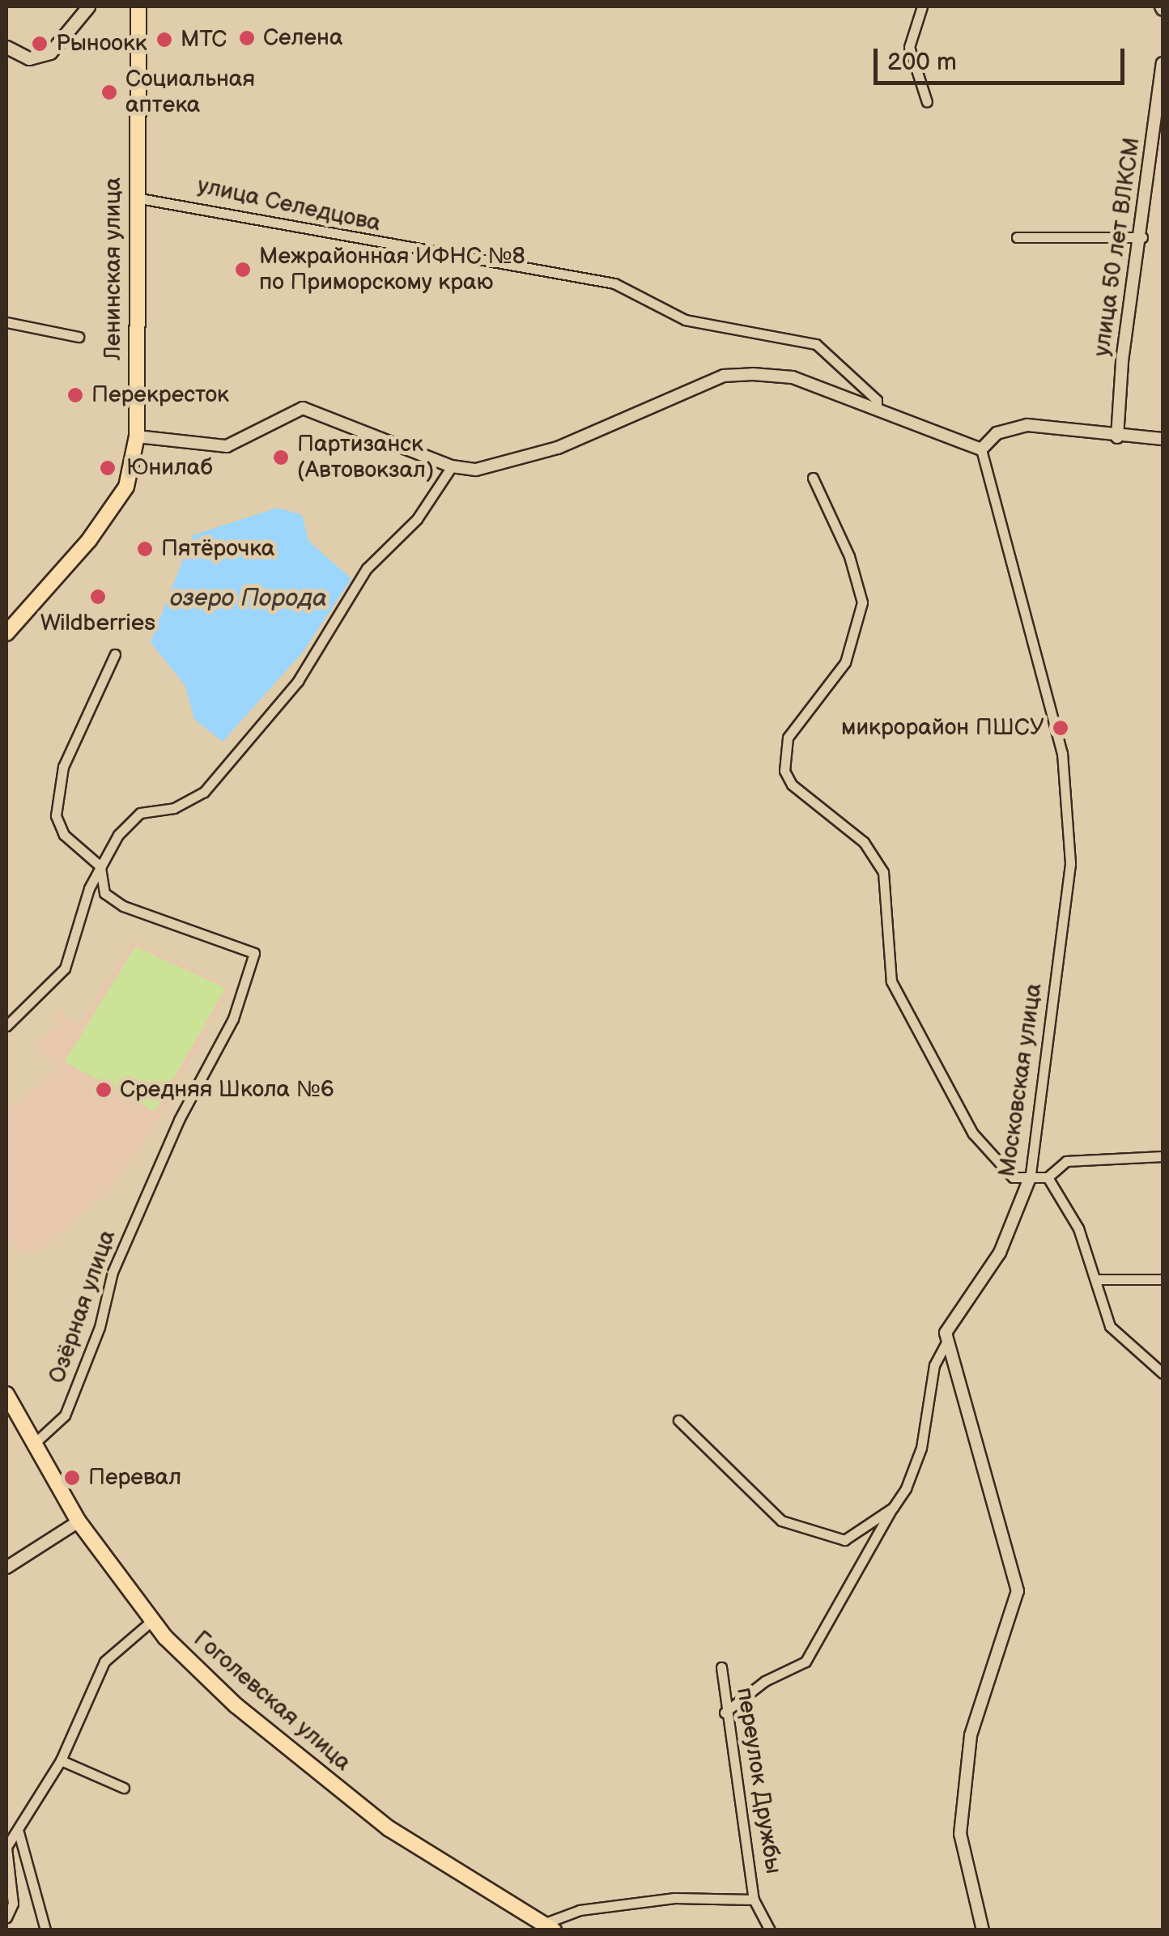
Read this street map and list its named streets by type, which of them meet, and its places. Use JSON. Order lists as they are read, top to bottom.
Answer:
{
  "streets": {
    "main road": ["Ленинская улица", "Гоголевская улица"],
    "street": [
      "улица Селедцова",
      "улица 50 лет ВЛКСМ",
      "Московская улица",
      "Озёрная улица",
      "переулок Дружбы"
    ]
  },
  "crossings": [
    ["улица Селедцова", "Ленинская улица"],
    ["Озёрная улица", "Гоголевская улица"],
    ["Гоголевская улица", "переулок Дружбы"]
  ],
  "water": ["озеро Порода"],
  "places": [
    "Селена",
    "МТС",
    "Рыноокк",
    "Социальная аптека",
    "Межрайонная ИФНС №8 по Приморскому краю",
    "Перекресток",
    "Партизанск (Автовокзал)",
    "Юнилаб",
    "Пятёрочка",
    "Wildberries",
    "микрорайон ПШСУ",
    "Средняя Школа №6",
    "Перевал"
  ],
  "scale_bar": "200 m"
}
